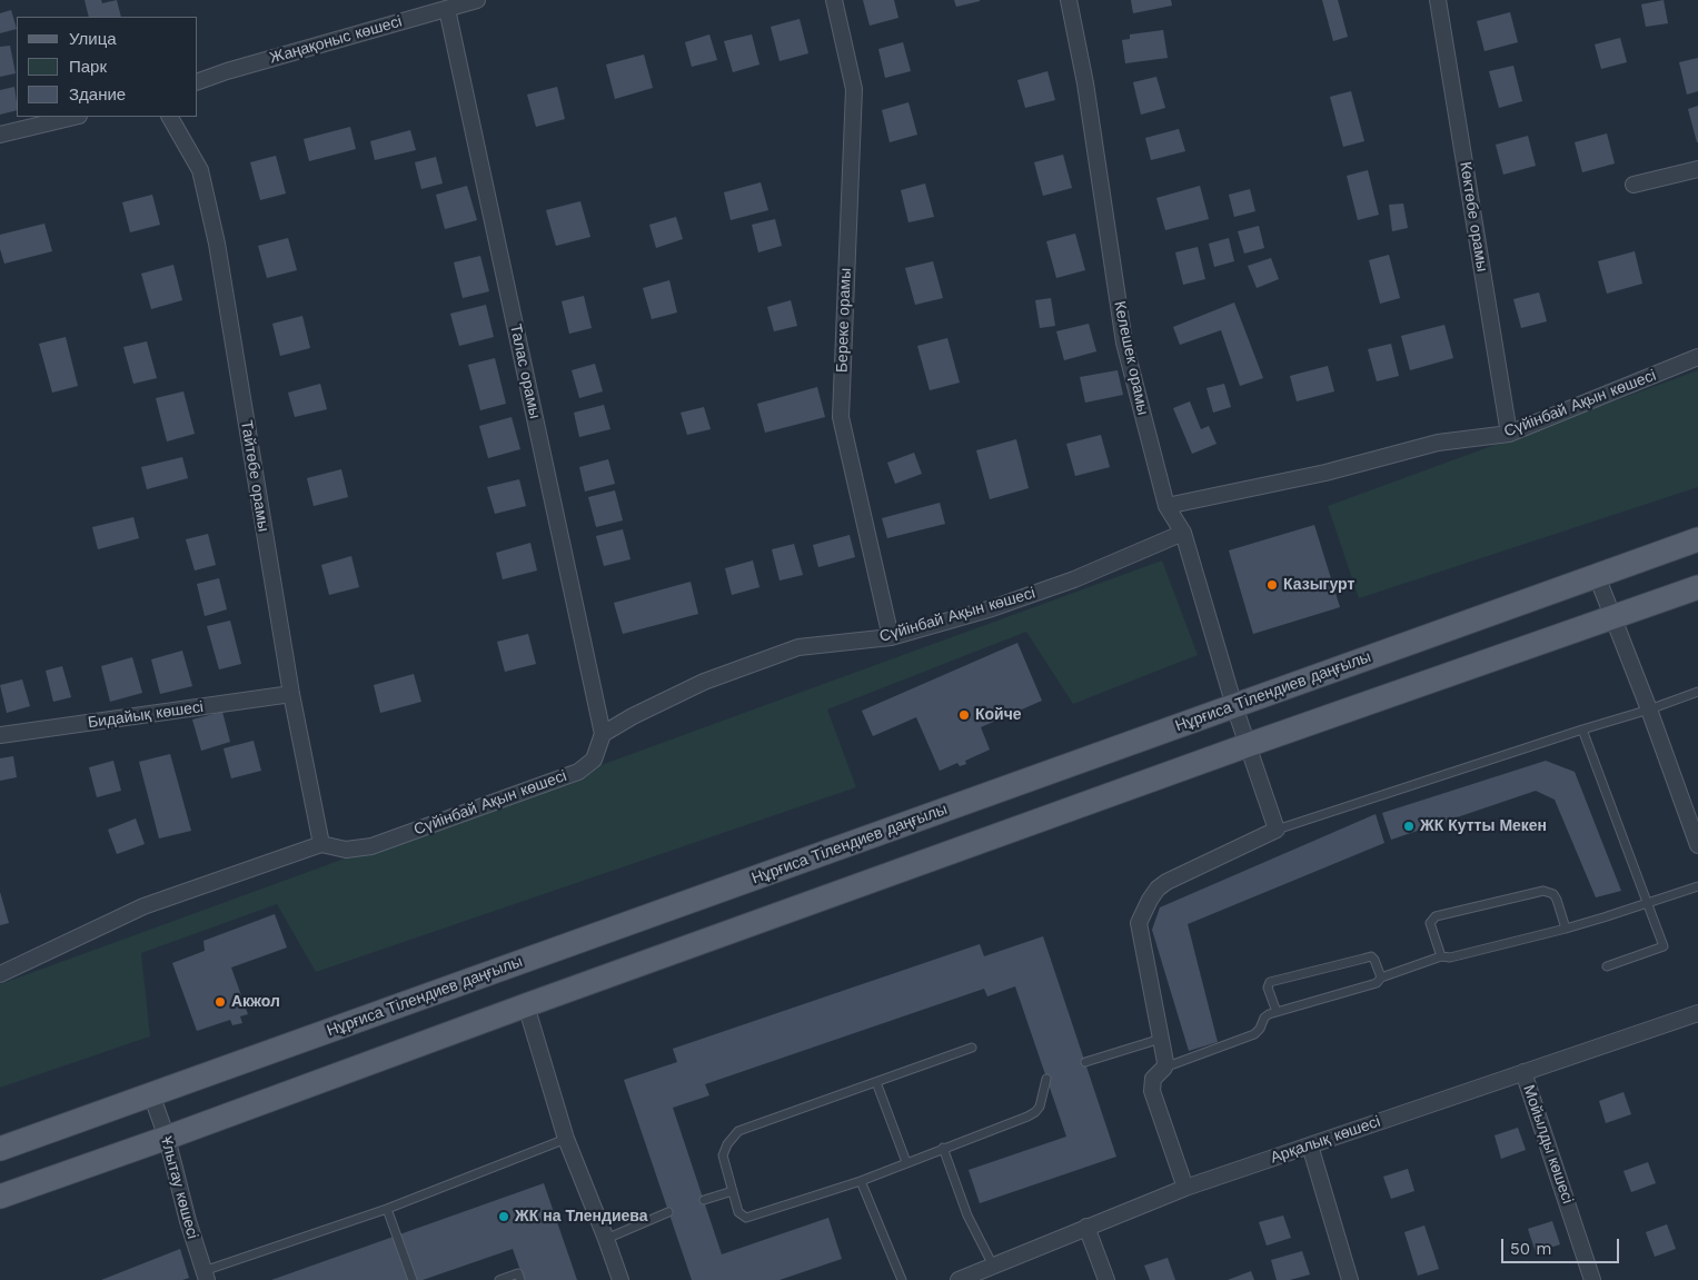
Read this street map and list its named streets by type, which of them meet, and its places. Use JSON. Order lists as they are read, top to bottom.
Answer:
{
  "streets": {
    "main road": ["Нұрғиса Тілендиев даңғылы"],
    "street": [
      "Жаңақоныс көшесі",
      "Көктөбе орамы",
      "Береке орамы",
      "Келешек орамы",
      "Талас орамы",
      "Сүйінбай Ақын көшесі",
      "Тайтөбе орамы",
      "Бидайық көшесі",
      "Арқалық көшесі",
      "Мойылды көшесі",
      "Ұлытау көшесі"
    ]
  },
  "crossings": [
    ["Жаңақоныс көшесі", "Талас орамы"],
    ["Көктөбе орамы", "Сүйінбай Ақын көшесі"],
    ["Береке орамы", "Сүйінбай Ақын көшесі"],
    ["Келешек орамы", "Сүйінбай Ақын көшесі"],
    ["Келешек орамы", "Нұрғиса Тілендиев даңғылы"],
    ["Талас орамы", "Сүйінбай Ақын көшесі"],
    ["Сүйінбай Ақын көшесі", "Тайтөбе орамы"],
    ["Тайтөбе орамы", "Бидайық көшесі"],
    ["Нұрғиса Тілендиев даңғылы", "Ұлытау көшесі"],
    ["Арқалық көшесі", "Мойылды көшесі"]
  ],
  "places": [
    "Казыгурт",
    "Койче",
    "ЖК Кутты Мекен",
    "Акжол",
    "ЖК на Тлендиева"
  ],
  "legend": ["Улица", "Парк", "Здание"],
  "scale_bar": "50 m"
}
